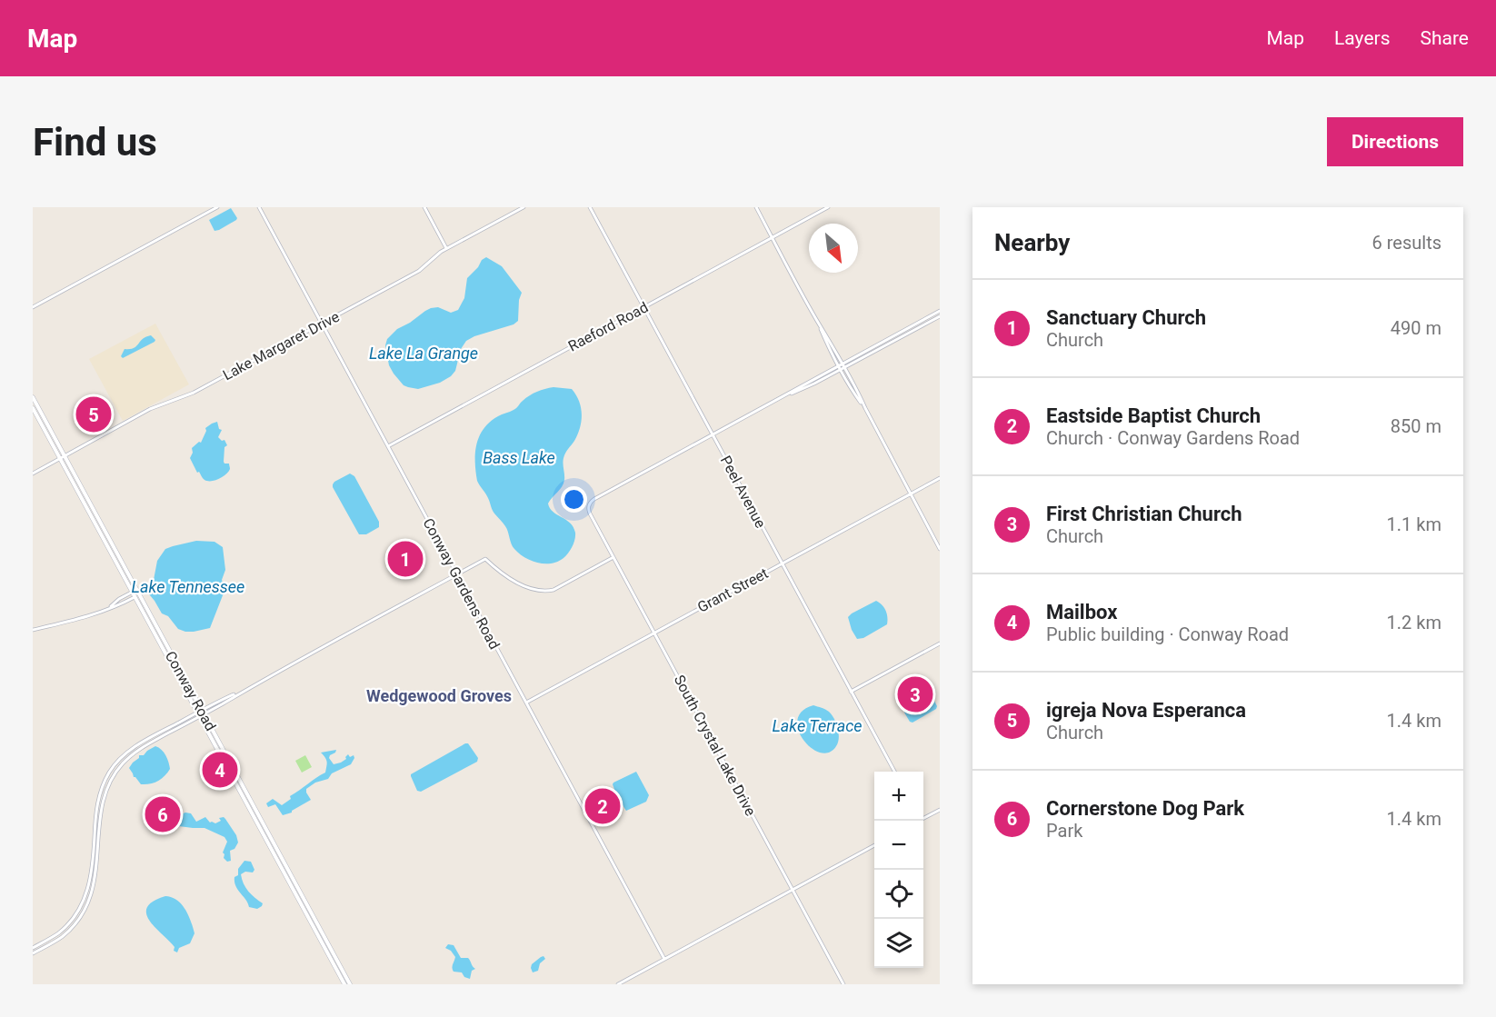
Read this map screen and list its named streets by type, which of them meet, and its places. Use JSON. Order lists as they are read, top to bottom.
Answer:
{
  "streets": {
    "main road": ["Conway Road"],
    "street": [
      "Raeford Road",
      "Lake Margaret Drive",
      "Peel Avenue",
      "Conway Gardens Road",
      "Grant Street",
      "South Crystal Lake Drive"
    ]
  },
  "crossings": [
    ["Raeford Road", "Peel Avenue"],
    ["Raeford Road", "Conway Gardens Road"],
    ["Lake Margaret Drive", "Conway Gardens Road"],
    ["Lake Margaret Drive", "Conway Road"],
    ["Peel Avenue", "Grant Street"],
    ["Peel Avenue", "South Crystal Lake Drive"],
    ["Conway Gardens Road", "Grant Street"],
    ["Grant Street", "South Crystal Lake Drive"]
  ],
  "districts": ["Wedgewood Groves"],
  "water": [
    "Lake La Grange",
    "Bass Lake",
    "Lake Tennessee",
    "Lake Terrace"
  ],
  "north": "bottom right",
  "page": {
    "header": "Map",
    "nav": ["Map", "Layers", "Share"],
    "buttons": "Directions",
    "title": "Find us",
    "heading": ["Nearby", "6 results"],
    "list": [
      {
        "mark": "1",
        "name": "Sanctuary Church",
        "note": "Church",
        "value": "490 m"
      },
      {
        "mark": "2",
        "name": "Eastside Baptist Church",
        "note": "Church · Conway Gardens Road",
        "value": "850 m"
      },
      {
        "mark": "3",
        "name": "First Christian Church",
        "note": "Church",
        "value": "1.1 km"
      },
      {
        "mark": "4",
        "name": "Mailbox",
        "note": "Public building · Conway Road",
        "value": "1.2 km"
      },
      {
        "mark": "5",
        "name": "igreja Nova Esperanca",
        "note": "Church",
        "value": "1.4 km"
      },
      {
        "mark": "6",
        "name": "Cornerstone Dog Park",
        "note": "Park",
        "value": "1.4 km"
      }
    ],
    "pins": [
      "5",
      "1",
      "3",
      "4",
      "2",
      "6"
    ],
    "map_buttons": ["+", "−"]
  }
}
